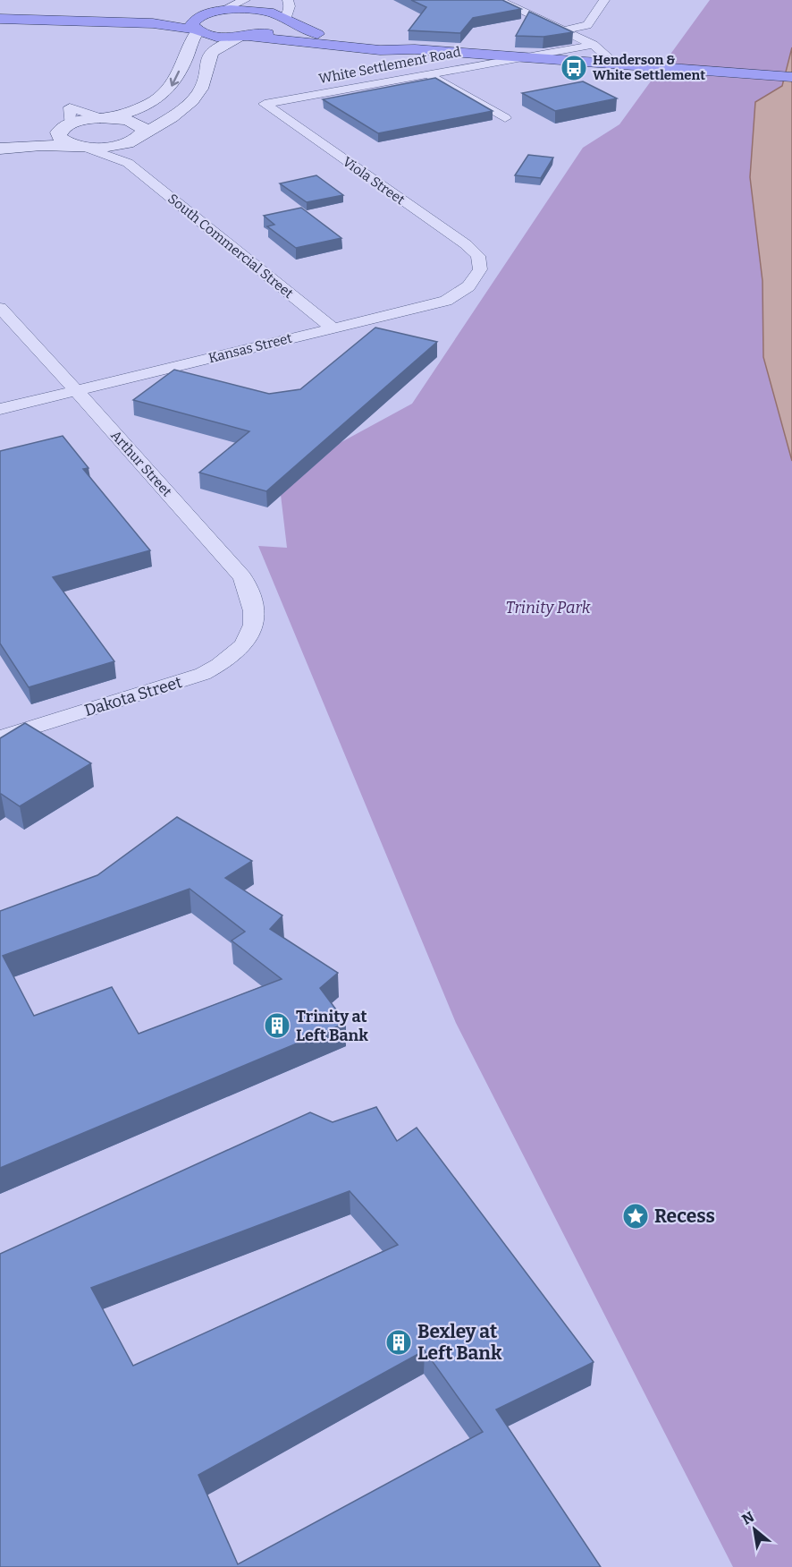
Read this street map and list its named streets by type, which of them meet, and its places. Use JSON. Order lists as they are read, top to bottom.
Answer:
{
  "streets": {
    "street": [
      "White Settlement Road",
      "Viola Street",
      "South Commercial Street",
      "Kansas Street",
      "Arthur Street",
      "Dakota Street"
    ]
  },
  "crossings": [
    ["White Settlement Road", "Viola Street"],
    ["Viola Street", "Kansas Street"],
    ["South Commercial Street", "Kansas Street"],
    ["Kansas Street", "Arthur Street"],
    ["Arthur Street", "Dakota Street"]
  ],
  "parks": ["Trinity Park"],
  "places": {
    "bus stop": ["Henderson & White Settlement"],
    "building": ["Trinity at Left Bank", "Bexley at Left Bank"],
    "place": ["Recess"]
  },
  "north": "top left"
}
